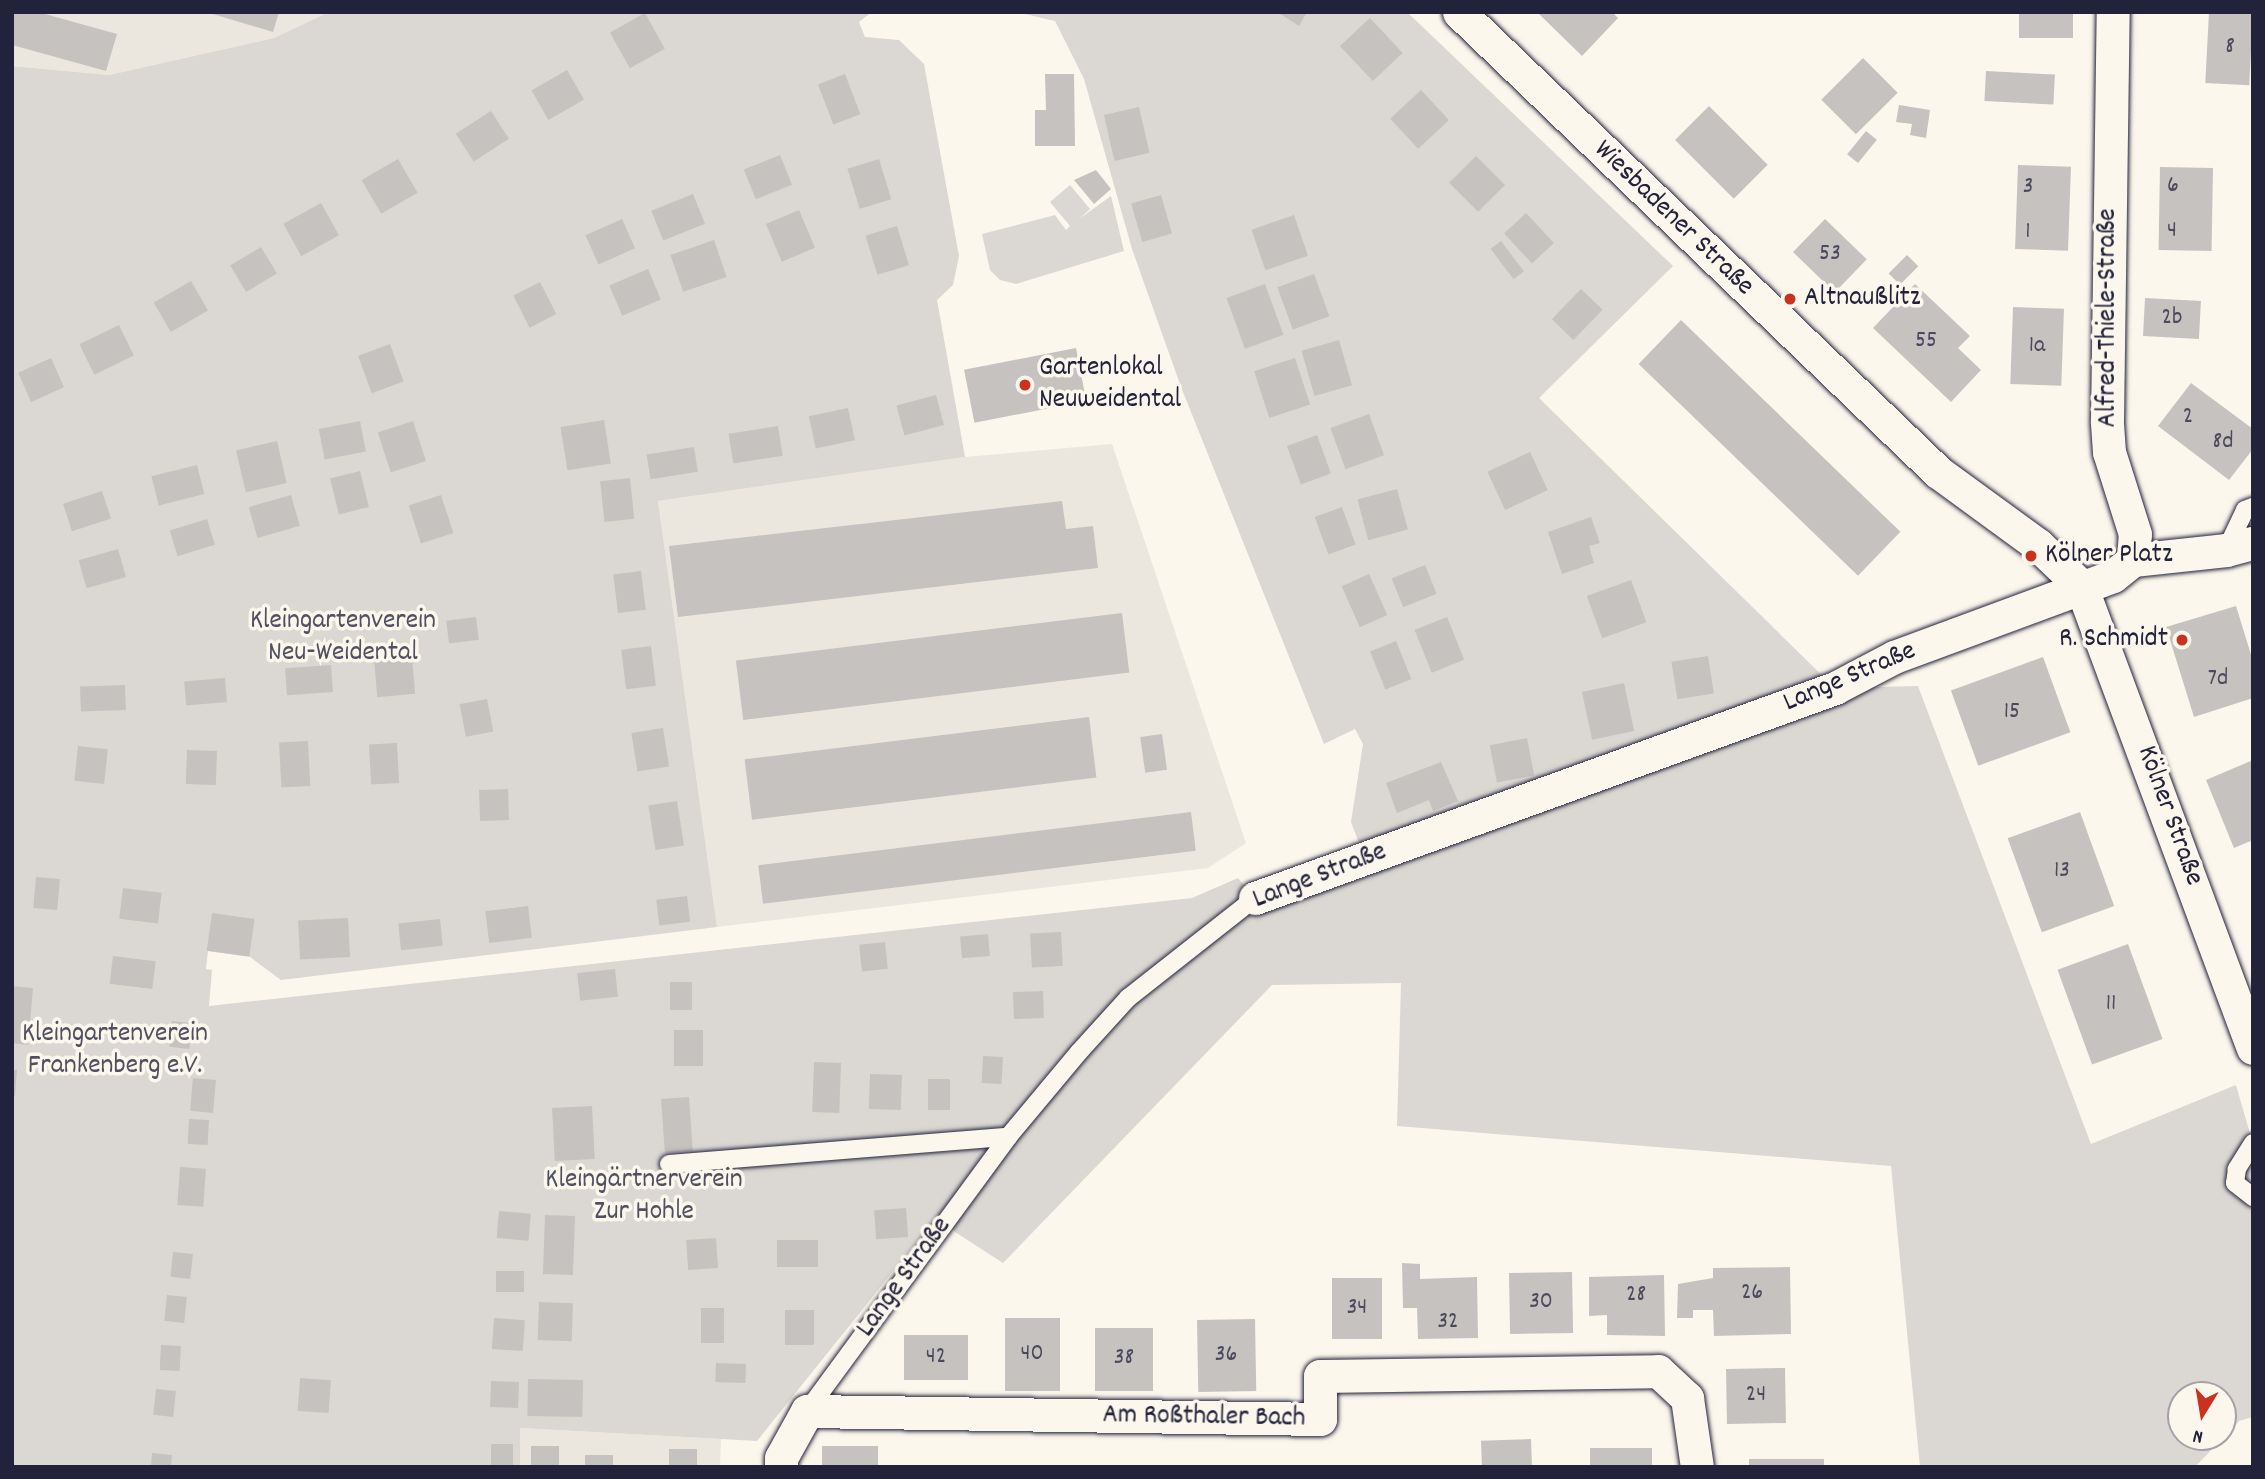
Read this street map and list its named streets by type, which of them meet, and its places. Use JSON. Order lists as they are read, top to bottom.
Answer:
{
  "streets": {
    "street": [
      "Wiesbadener Straße",
      "Alfred-Thiele-Straße",
      "Lange Straße",
      "Kölner Straße",
      "Am Roßthaler Bach"
    ]
  },
  "crossings": [
    ["Wiesbadener Straße", "Lange Straße"],
    ["Wiesbadener Straße", "Kölner Straße"],
    ["Lange Straße", "Kölner Straße"],
    ["Lange Straße", "Am Roßthaler Bach"]
  ],
  "parks": ["Kleingartenverein Neu-Weidental", "Kleingartenverein Frankenberg e.V.", "Kleingärtnerverein Zur Hohle"],
  "places": [
    "Altnaußlitz",
    "Gartenlokal Neuweidental",
    "Kölner Platz",
    "R. Schmidt"
  ],
  "house_numbers": [
    "8",
    "6",
    "3",
    "4",
    "1",
    "53",
    "2b",
    "55",
    "1a",
    "2",
    "8d",
    "7d",
    "15",
    "13",
    "11",
    "26",
    "28",
    "30",
    "34",
    "32",
    "40",
    "36",
    "42",
    "38",
    "24"
  ],
  "north": "bottom"
}
